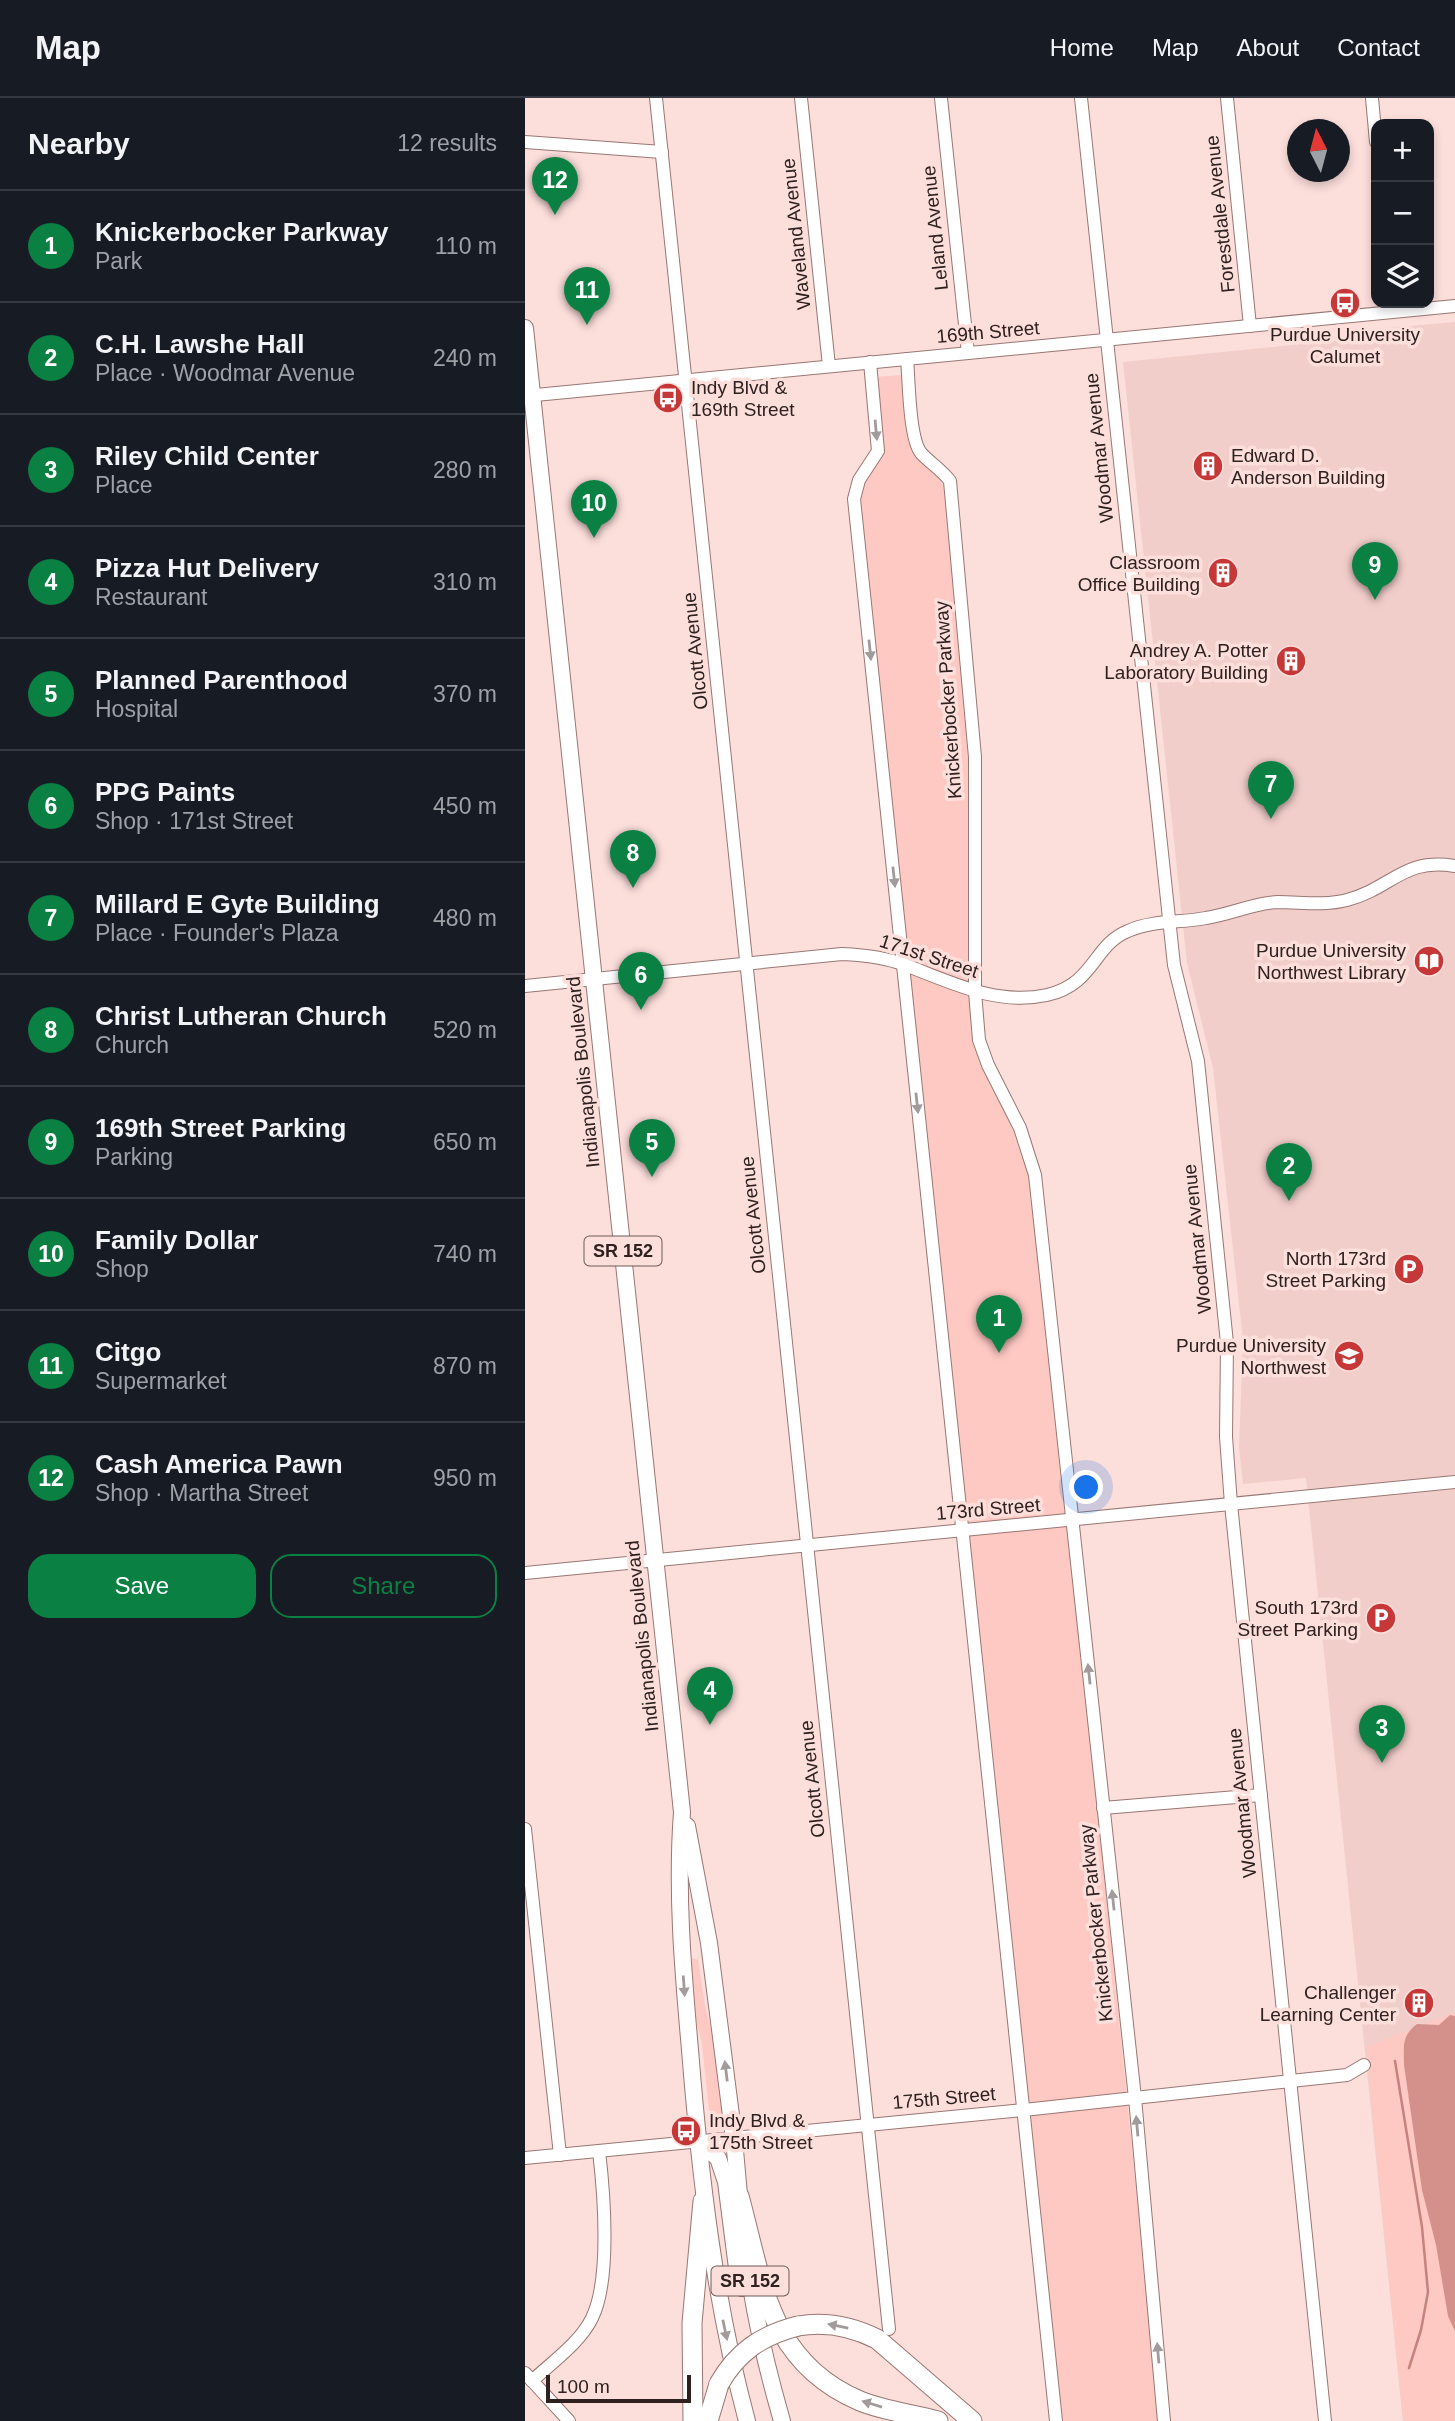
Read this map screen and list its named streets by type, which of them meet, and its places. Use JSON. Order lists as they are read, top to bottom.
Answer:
{
  "streets": {
    "main road": ["Indianapolis Boulevard", "SR 152"],
    "street": [
      "Forestdale Avenue",
      "Leland Avenue",
      "Waveland Avenue",
      "169th Street",
      "Woodmar Avenue",
      "Olcott Avenue",
      "Knickerbocker Parkway",
      "171st Street",
      "173rd Street",
      "175th Street"
    ]
  },
  "crossings": [
    ["Forestdale Avenue", "169th Street"],
    ["Leland Avenue", "169th Street"],
    ["Waveland Avenue", "169th Street"],
    ["169th Street", "Woodmar Avenue"],
    ["169th Street", "Olcott Avenue"],
    ["169th Street", "Knickerbocker Parkway"],
    ["169th Street", "Indianapolis Boulevard"],
    ["Woodmar Avenue", "171st Street"],
    ["Woodmar Avenue", "173rd Street"],
    ["Woodmar Avenue", "175th Street"],
    ["Olcott Avenue", "171st Street"],
    ["Olcott Avenue", "173rd Street"],
    ["Olcott Avenue", "175th Street"],
    ["Knickerbocker Parkway", "171st Street"],
    ["Knickerbocker Parkway", "173rd Street"],
    ["Knickerbocker Parkway", "175th Street"],
    ["171st Street", "Indianapolis Boulevard"],
    ["Indianapolis Boulevard", "173rd Street"],
    ["Indianapolis Boulevard", "175th Street"]
  ],
  "places": {
    "bus stop": ["Purdue University Calumet", "Indy Blvd & 169th Street", "Indy Blvd & 175th Street"],
    "building": [
      "Edward D. Anderson Building",
      "Classroom Office Building",
      "Andrey A. Potter Laboratory Building",
      "Challenger Learning Center"
    ],
    "library": ["Purdue University Northwest Library"],
    "parking": ["North 173rd Street Parking", "South 173rd Street Parking"],
    "school or university": ["Purdue University Northwest"]
  },
  "scale_bar": "100 m",
  "north": "top",
  "page": {
    "header": "Map",
    "nav": [
      "Home",
      "Map",
      "About",
      "Contact"
    ],
    "heading": ["Nearby", "12 results"],
    "map_buttons": ["+", "−"],
    "pins": [
      "12",
      "11",
      "10",
      "9",
      "7",
      "8",
      "6",
      "5",
      "2",
      "1",
      "4",
      "3"
    ],
    "list": [
      {
        "mark": "1",
        "name": "Knickerbocker Parkway",
        "note": "Park",
        "value": "110 m"
      },
      {
        "mark": "2",
        "name": "C.H. Lawshe Hall",
        "note": "Place · Woodmar Avenue",
        "value": "240 m"
      },
      {
        "mark": "3",
        "name": "Riley Child Center",
        "note": "Place",
        "value": "280 m"
      },
      {
        "mark": "4",
        "name": "Pizza Hut Delivery",
        "note": "Restaurant",
        "value": "310 m"
      },
      {
        "mark": "5",
        "name": "Planned Parenthood",
        "note": "Hospital",
        "value": "370 m"
      },
      {
        "mark": "6",
        "name": "PPG Paints",
        "note": "Shop · 171st Street",
        "value": "450 m"
      },
      {
        "mark": "7",
        "name": "Millard E Gyte Building",
        "note": "Place · Founder's Plaza",
        "value": "480 m"
      },
      {
        "mark": "8",
        "name": "Christ Lutheran Church",
        "note": "Church",
        "value": "520 m"
      },
      {
        "mark": "9",
        "name": "169th Street Parking",
        "note": "Parking",
        "value": "650 m"
      },
      {
        "mark": "10",
        "name": "Family Dollar",
        "note": "Shop",
        "value": "740 m"
      },
      {
        "mark": "11",
        "name": "Citgo",
        "note": "Supermarket",
        "value": "870 m"
      },
      {
        "mark": "12",
        "name": "Cash America Pawn",
        "note": "Shop · Martha Street",
        "value": "950 m"
      }
    ],
    "buttons": ["Save", "Share"],
    "scale": "100 m"
  }
}
